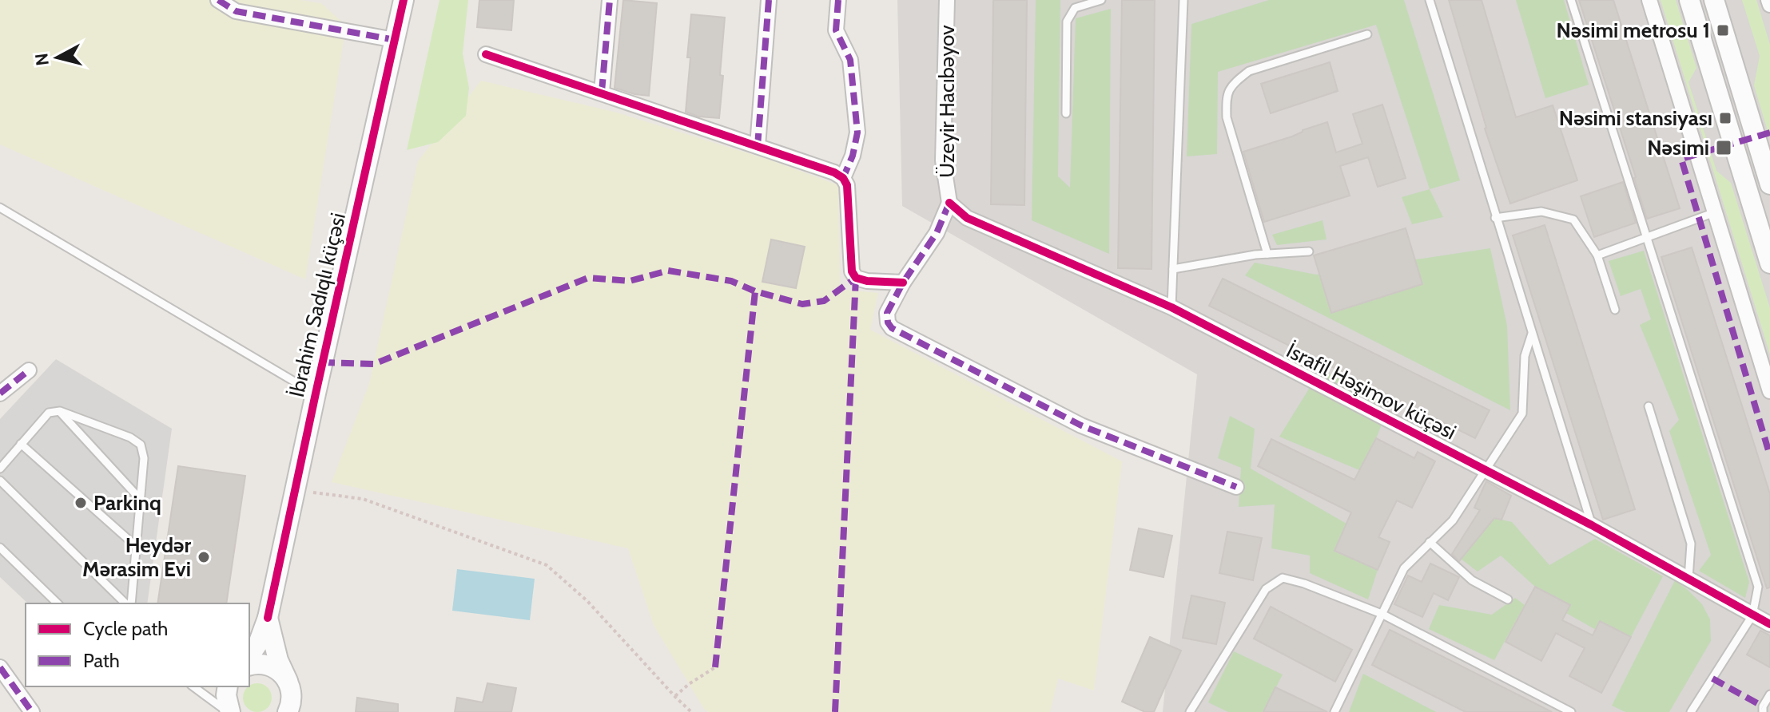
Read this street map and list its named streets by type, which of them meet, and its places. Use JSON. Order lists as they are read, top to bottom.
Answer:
{
  "streets": {
    "street": ["Üzeyir Hacıbəyov", "İbrahim Sadıqlı küçəsi", "İsrafil Həşimov küçəsi"]
  },
  "crossings": [
    ["Üzeyir Hacıbəyov", "İsrafil Həşimov küçəsi"]
  ],
  "places": {
    "transit": ["Nəsimi metrosu 1", "Nəsimi stansiyası", "Nəsimi"],
    "other": ["Parkinq", "Heydər Mərasim Evi"]
  },
  "legend": ["Cycle path", "Path"],
  "north": "left"
}
